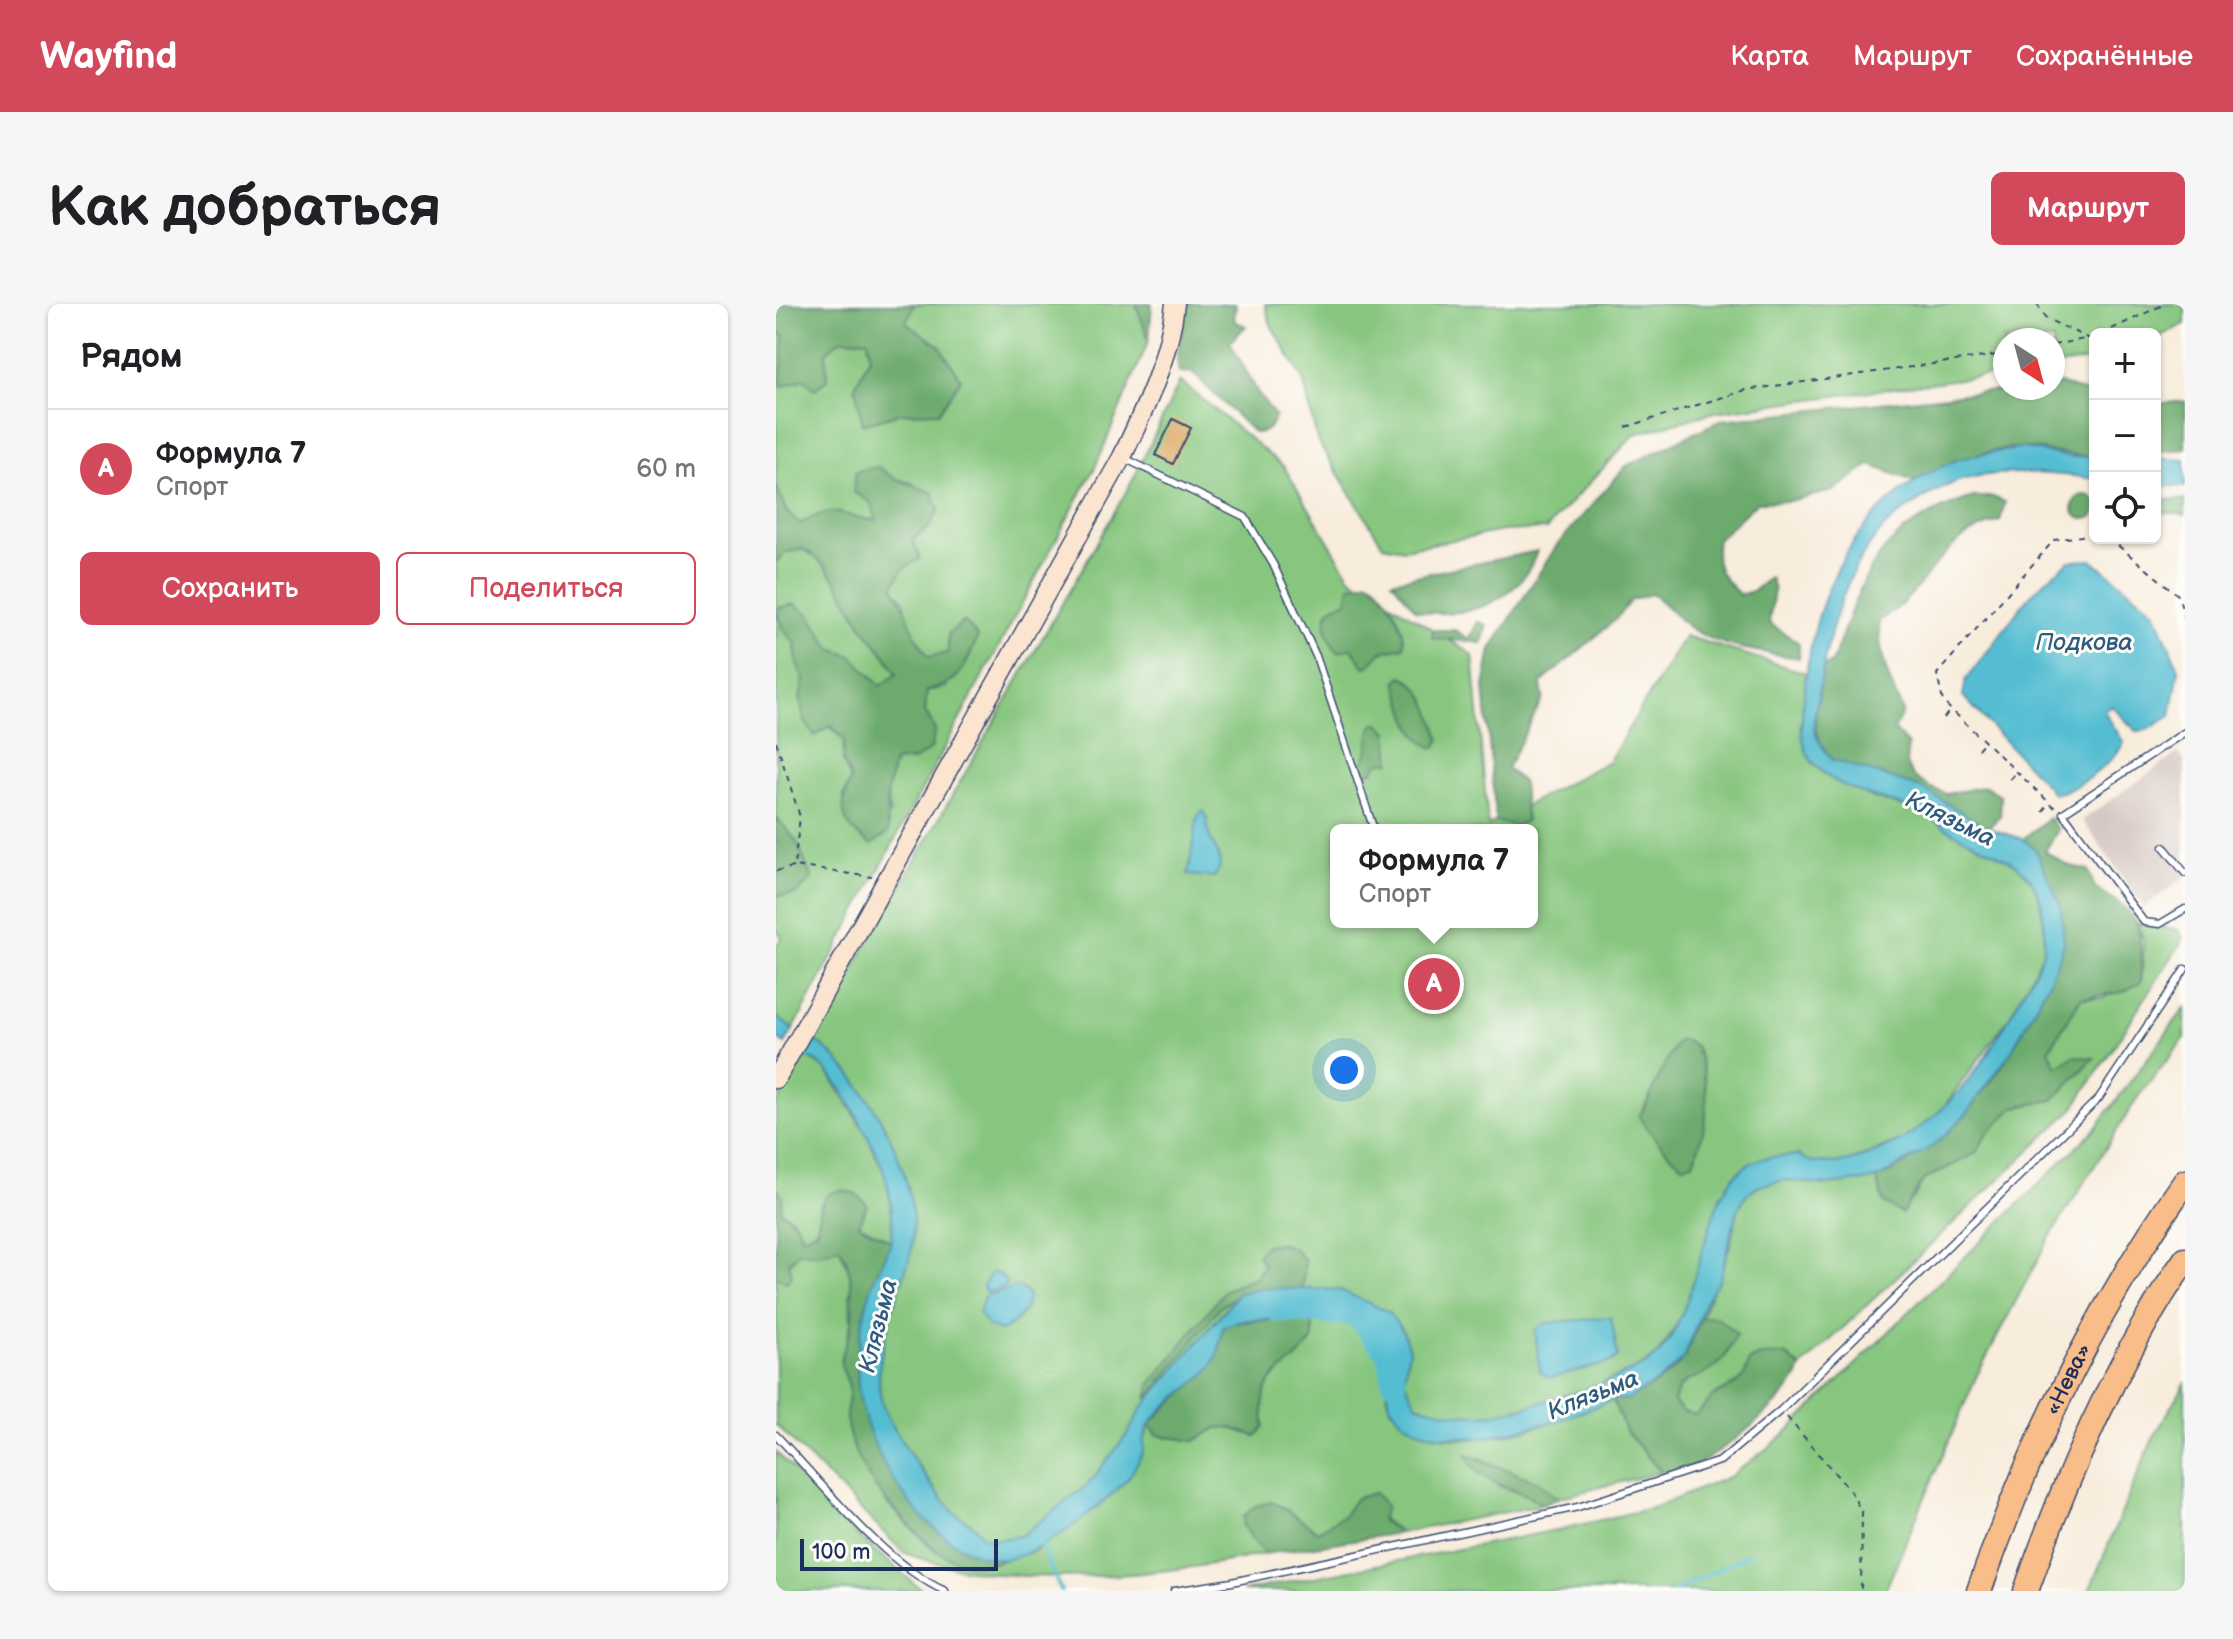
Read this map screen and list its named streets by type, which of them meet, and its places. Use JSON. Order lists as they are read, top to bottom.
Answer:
{
  "streets": {
    "highway": ["«Нева»"]
  },
  "water": ["Подкова", "Клязьма"],
  "scale_bar": "100 m",
  "north": "bottom right",
  "page": {
    "header": "Wayfind",
    "nav": ["Карта", "Маршрут", "Сохранённые"],
    "buttons": [
      "Маршрут",
      ["Сохранить", "Поделиться"]
    ],
    "title": "Как добраться",
    "heading": "Рядом",
    "map_buttons": ["+", "−"],
    "list": [
      {
        "mark": "A",
        "name": "Формула 7",
        "note": "Спорт",
        "value": "60 m"
      }
    ],
    "popup": ["Формула 7", "Спорт"],
    "pins": "A",
    "scale": "100 m"
  }
}
